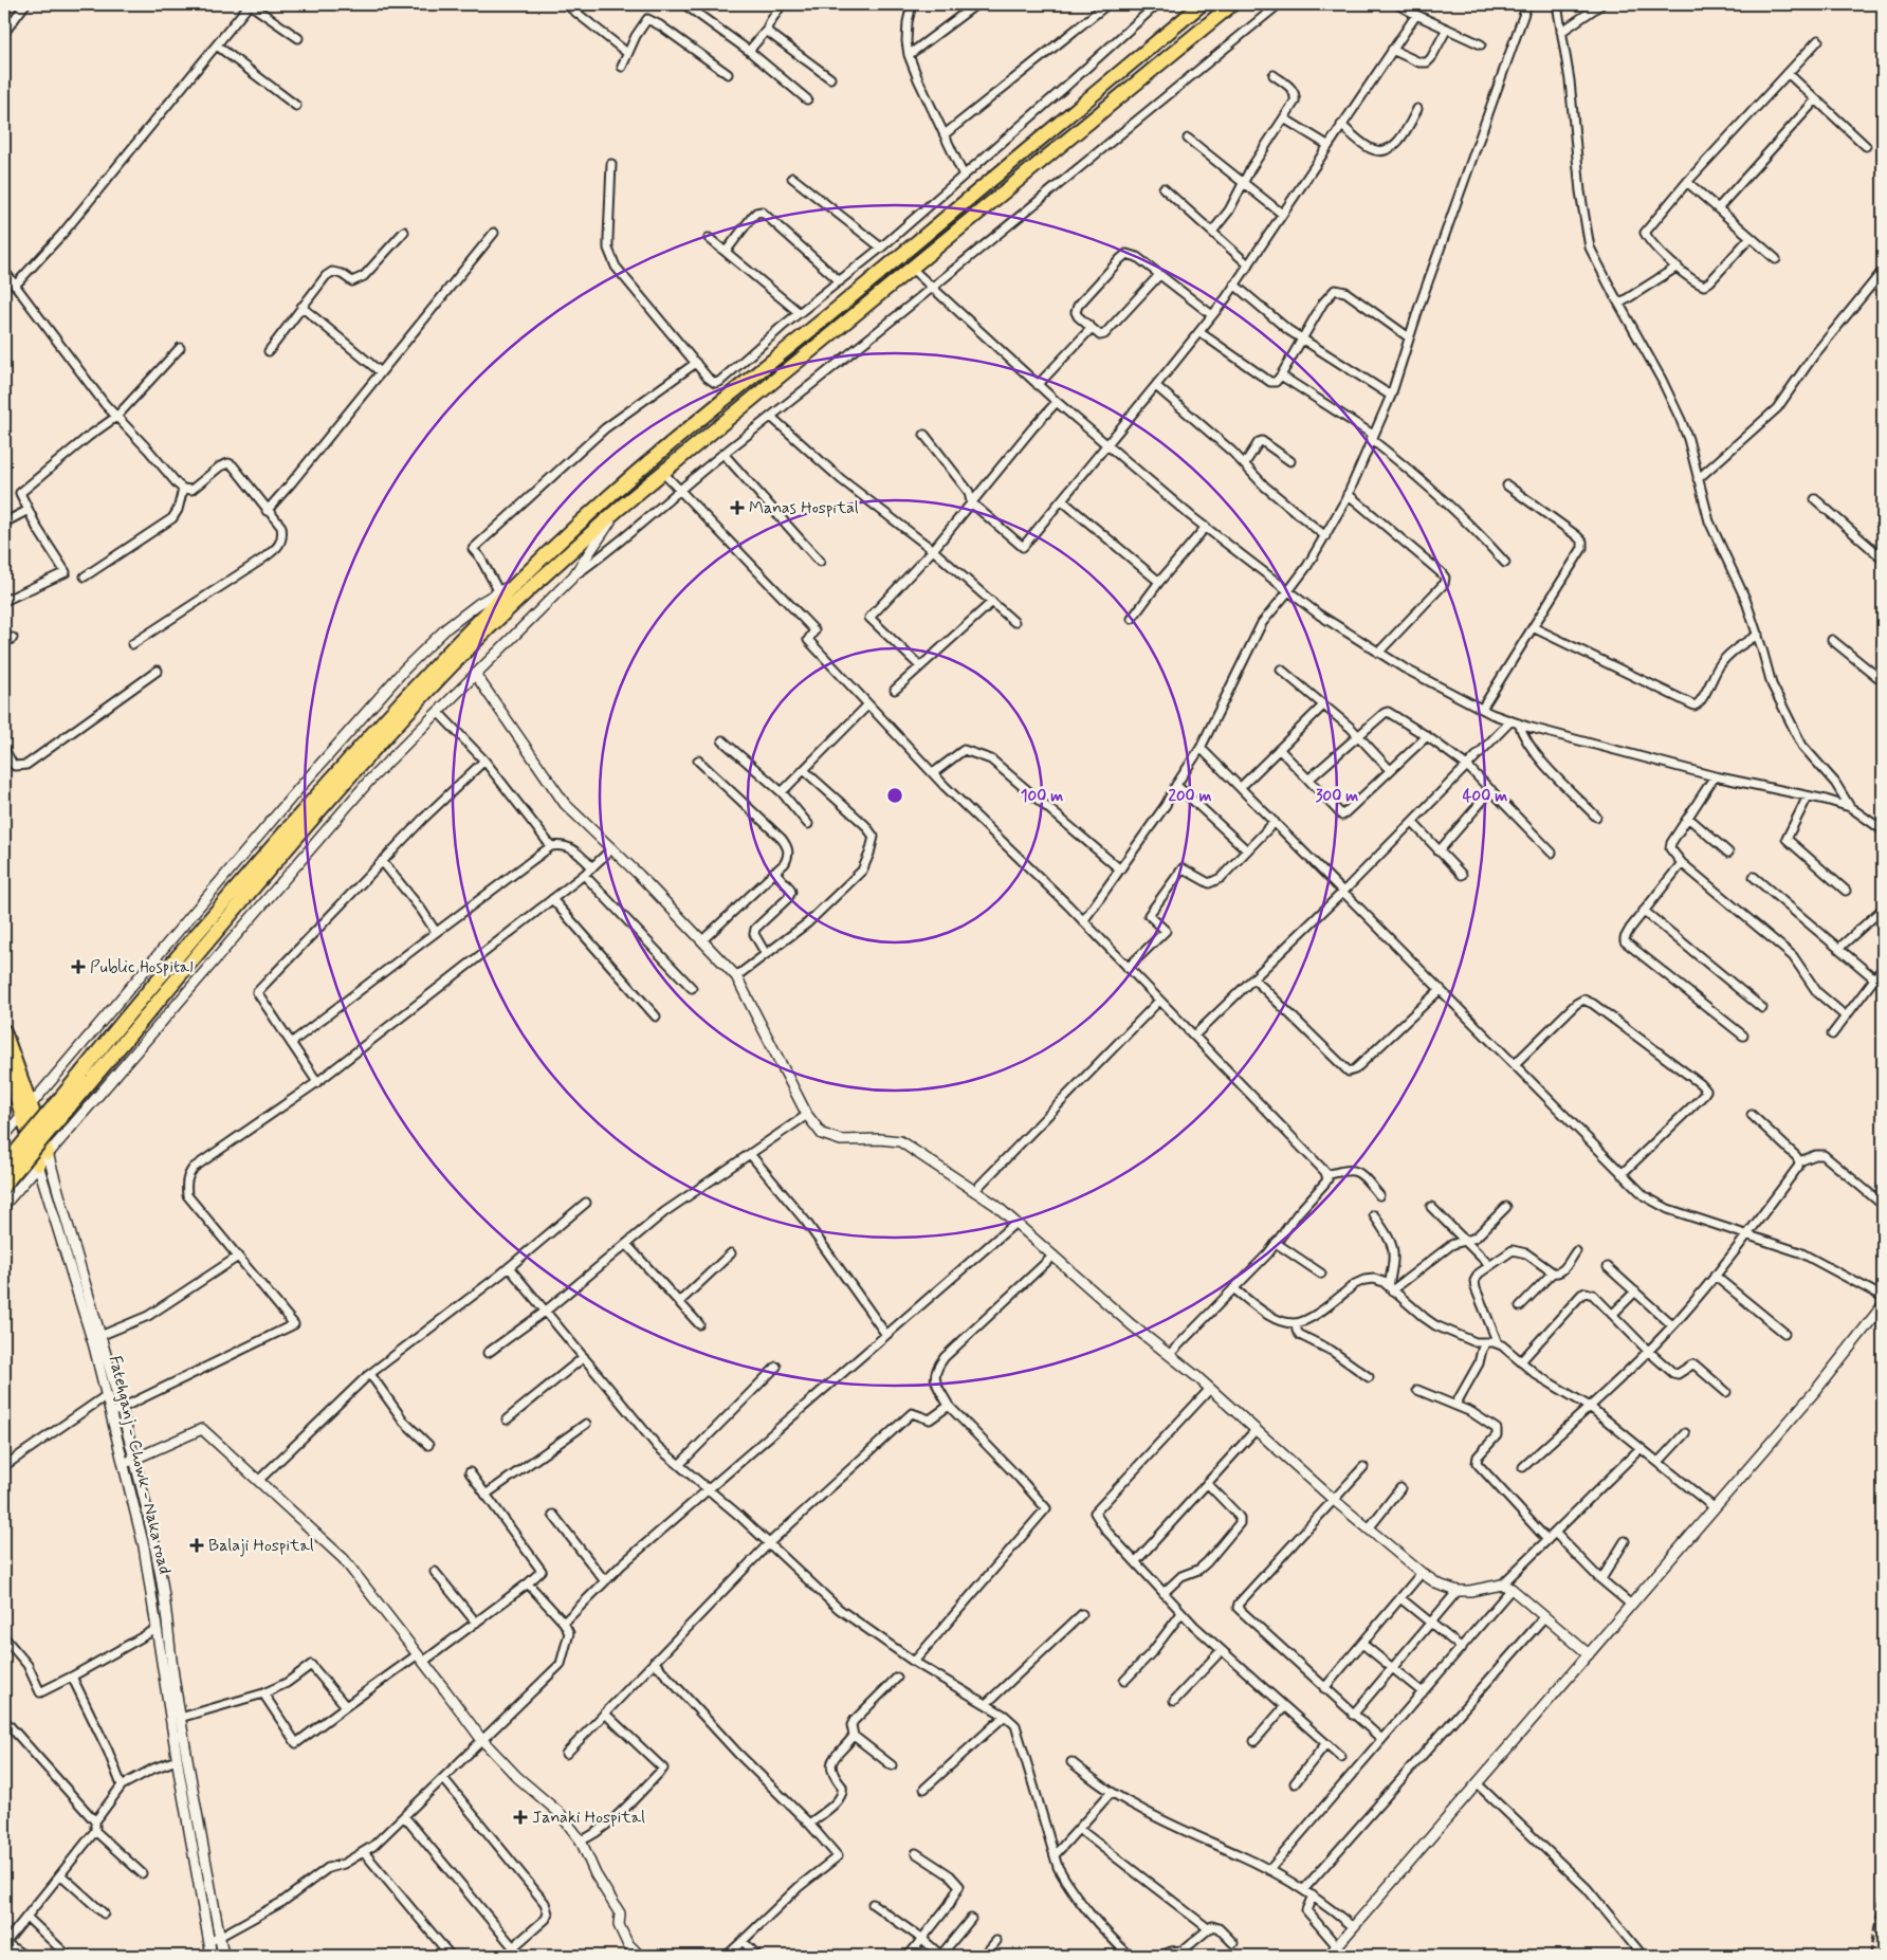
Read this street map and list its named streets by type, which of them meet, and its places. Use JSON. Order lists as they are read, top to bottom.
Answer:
{
  "streets": {
    "highway": ["Fatehganj - Chowk - Naka road"]
  },
  "places": {
    "health": [
      "Manas Hospital",
      "Public Hospital",
      "Balaji Hospital",
      "Janaki Hospital"
    ]
  },
  "rings": [
    "100 m",
    "200 m",
    "300 m",
    "400 m"
  ]
}
